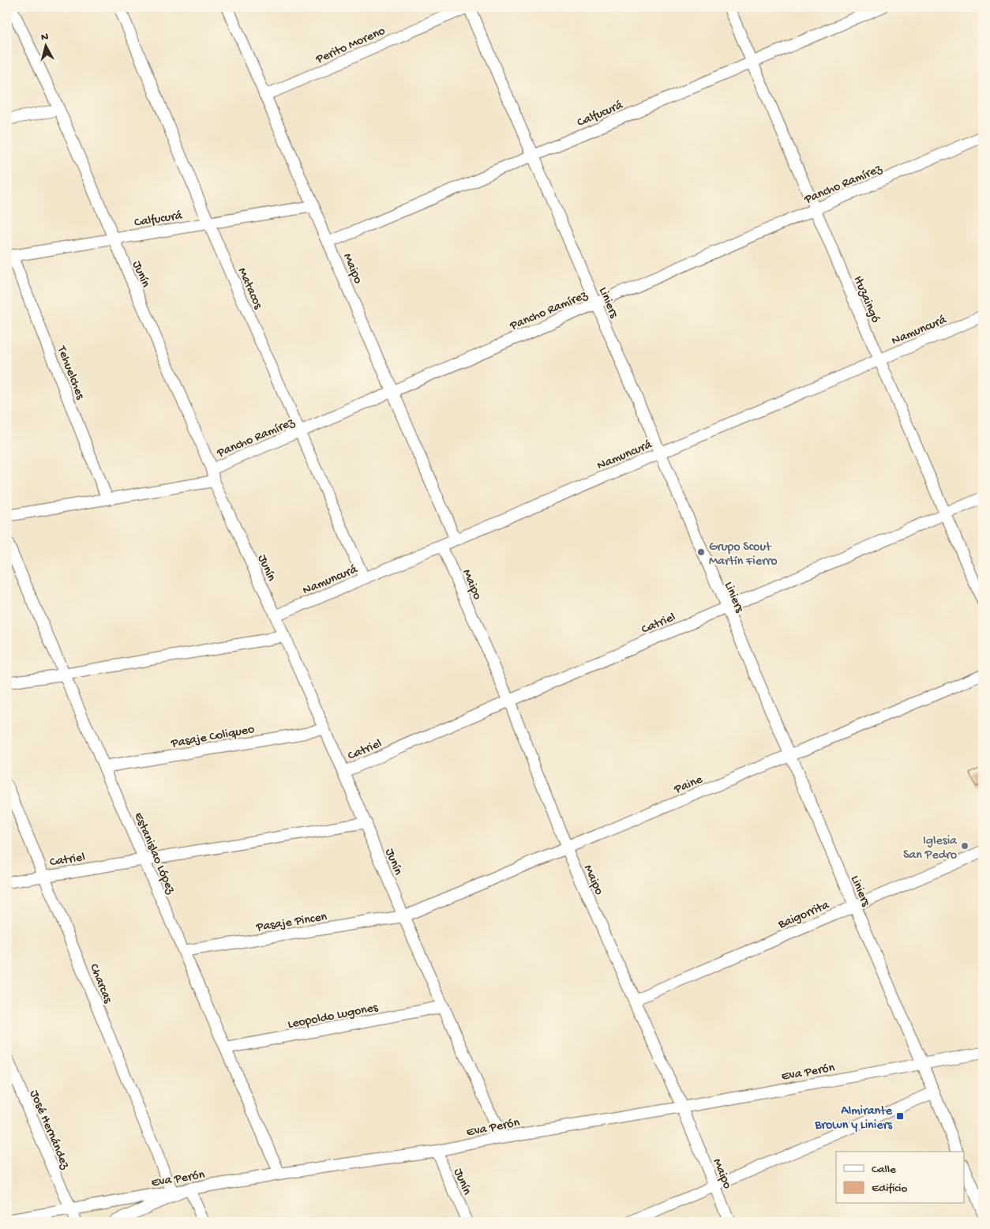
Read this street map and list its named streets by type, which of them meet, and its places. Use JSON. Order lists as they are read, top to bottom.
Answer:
{
  "streets": {
    "street": [
      "Perito Moreno",
      "Calfucurá",
      "Pancho Ramírez",
      "Maipo",
      "Junín",
      "Matacos",
      "Ituzaingó",
      "Liniers",
      "Namuncurá",
      "Tehuelches",
      "Catriel",
      "Pasaje Coliqueo",
      "Paine",
      "Estanislao López",
      "Baigorrita",
      "Pasaje Pincen",
      "Charcas",
      "Leopoldo Lugones",
      "Eva Perón",
      "José Hernández"
    ]
  },
  "crossings": [
    ["Perito Moreno", "Maipo"],
    ["Perito Moreno", "Liniers"],
    ["Calfucurá", "Maipo"],
    ["Calfucurá", "Junín"],
    ["Calfucurá", "Matacos"],
    ["Calfucurá", "Ituzaingó"],
    ["Calfucurá", "Liniers"],
    ["Calfucurá", "Tehuelches"],
    ["Pancho Ramírez", "Maipo"],
    ["Pancho Ramírez", "Junín"],
    ["Pancho Ramírez", "Matacos"],
    ["Pancho Ramírez", "Ituzaingó"],
    ["Pancho Ramírez", "Liniers"],
    ["Maipo", "Namuncurá"],
    ["Maipo", "Catriel"],
    ["Maipo", "Paine"],
    ["Maipo", "Baigorrita"],
    ["Maipo", "Eva Perón"],
    ["Junín", "Namuncurá"],
    ["Junín", "Catriel"],
    ["Junín", "Pasaje Coliqueo"],
    ["Junín", "Paine"],
    ["Junín", "Pasaje Pincen"],
    ["Junín", "Leopoldo Lugones"],
    ["Junín", "Eva Perón"],
    ["Matacos", "Namuncurá"],
    ["Ituzaingó", "Namuncurá"],
    ["Ituzaingó", "Catriel"],
    ["Liniers", "Namuncurá"],
    ["Liniers", "Catriel"],
    ["Liniers", "Paine"],
    ["Liniers", "Baigorrita"],
    ["Liniers", "Eva Perón"],
    ["Catriel", "Estanislao López"],
    ["Catriel", "Charcas"],
    ["Pasaje Coliqueo", "Estanislao López"],
    ["Paine", "Pasaje Pincen"],
    ["Estanislao López", "Pasaje Pincen"],
    ["Estanislao López", "Leopoldo Lugones"],
    ["Estanislao López", "Eva Perón"],
    ["Charcas", "Eva Perón"],
    ["Eva Perón", "José Hernández"]
  ],
  "places": {
    "other": ["Grupo Scout Martín Fierro", "Iglesia San Pedro"],
    "transit": ["Almirante Brown y Liniers"]
  },
  "legend": ["Calle", "Edificio"],
  "north": "top"
}
